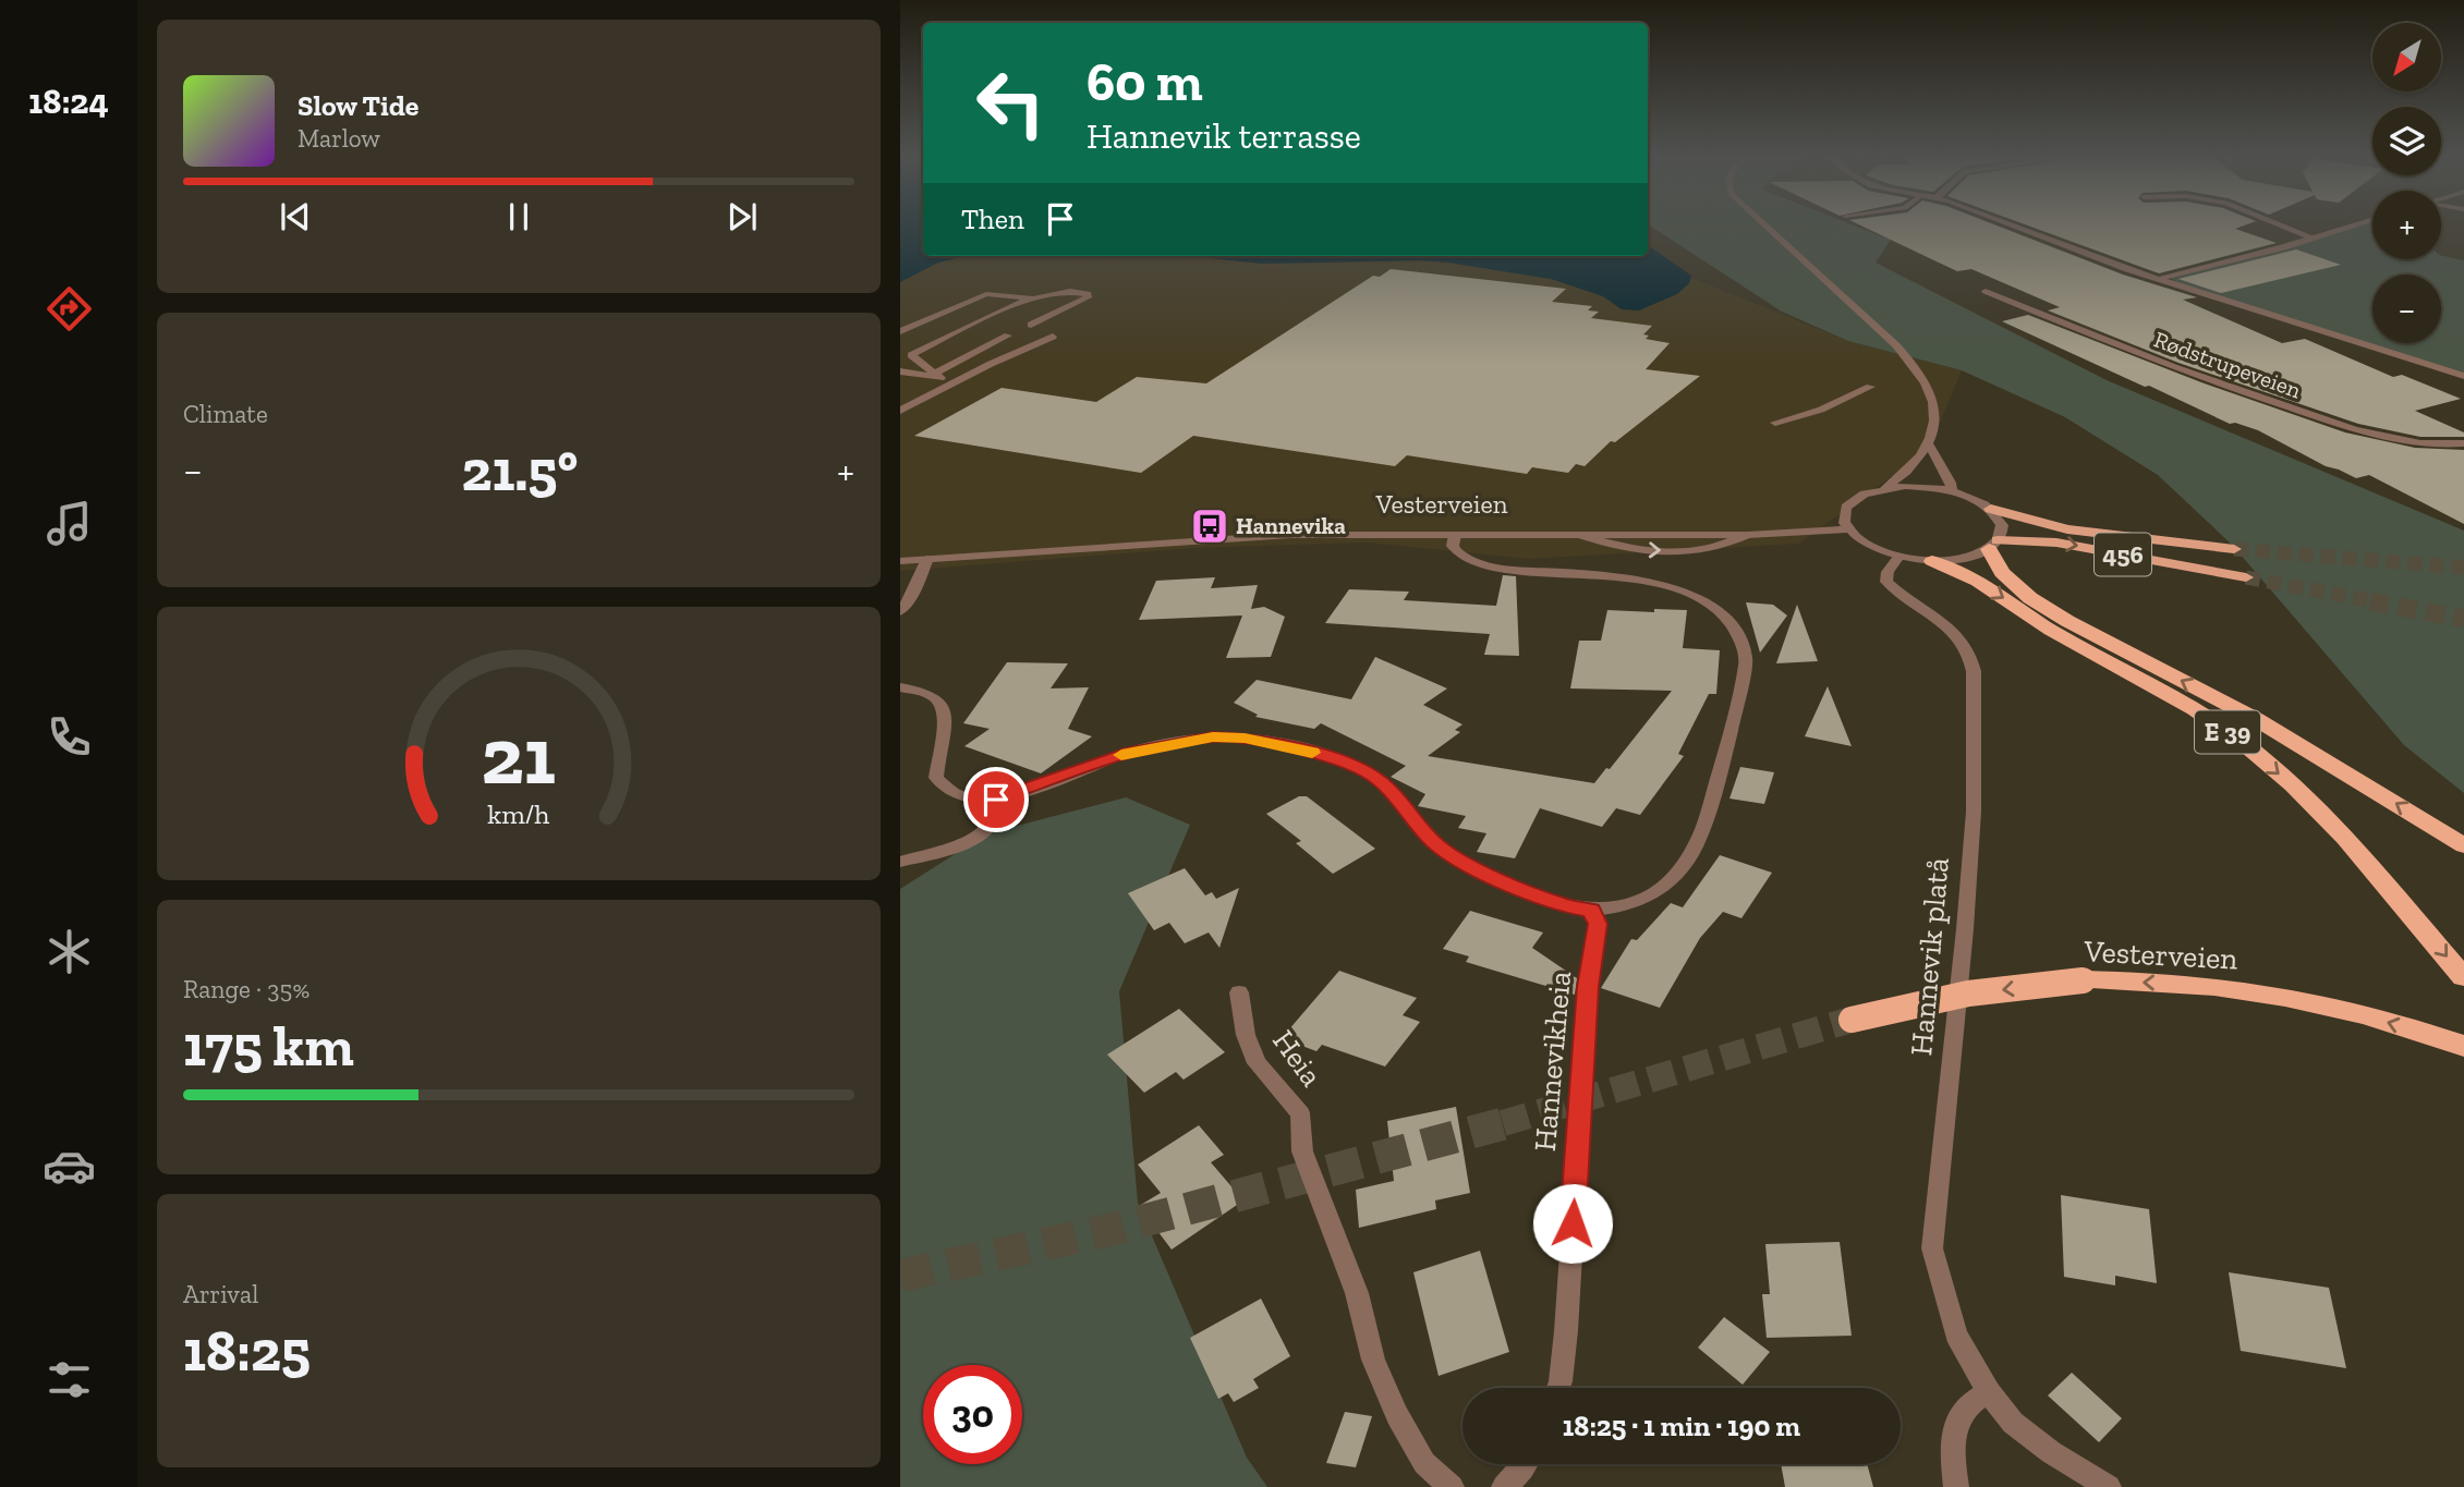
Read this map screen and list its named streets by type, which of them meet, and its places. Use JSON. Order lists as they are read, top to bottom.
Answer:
{
  "streets": {
    "highway": ["Vesterveien", "E 39"],
    "main road": ["456"],
    "street": [
      "Rødstrupeveien",
      "Hannevik platå",
      "Heia",
      "Hannevikheia"
    ]
  },
  "crossings": [
    ["456", "E 39"]
  ],
  "one_way": ["Vesterveien"],
  "places": {
    "bus stop": ["Hannevika"]
  },
  "north": "bottom left",
  "page": {
    "tabs": "18:24",
    "map_buttons": ["+", "−"],
    "turn": ["60 m", "Hannevik terrasse"],
    "song": ["Slow Tide", "Marlow"],
    "then": "Then",
    "tile": [
      "Climate",
      ["Range · 35%", "175 km"],
      ["Arrival", "18:25"]
    ],
    "heat": ["−", "21.5°", "+"],
    "limit": "30",
    "trip": "18:25 · 1 min · 190 m",
    "gauge": ["21", "km/h"]
  }
}
